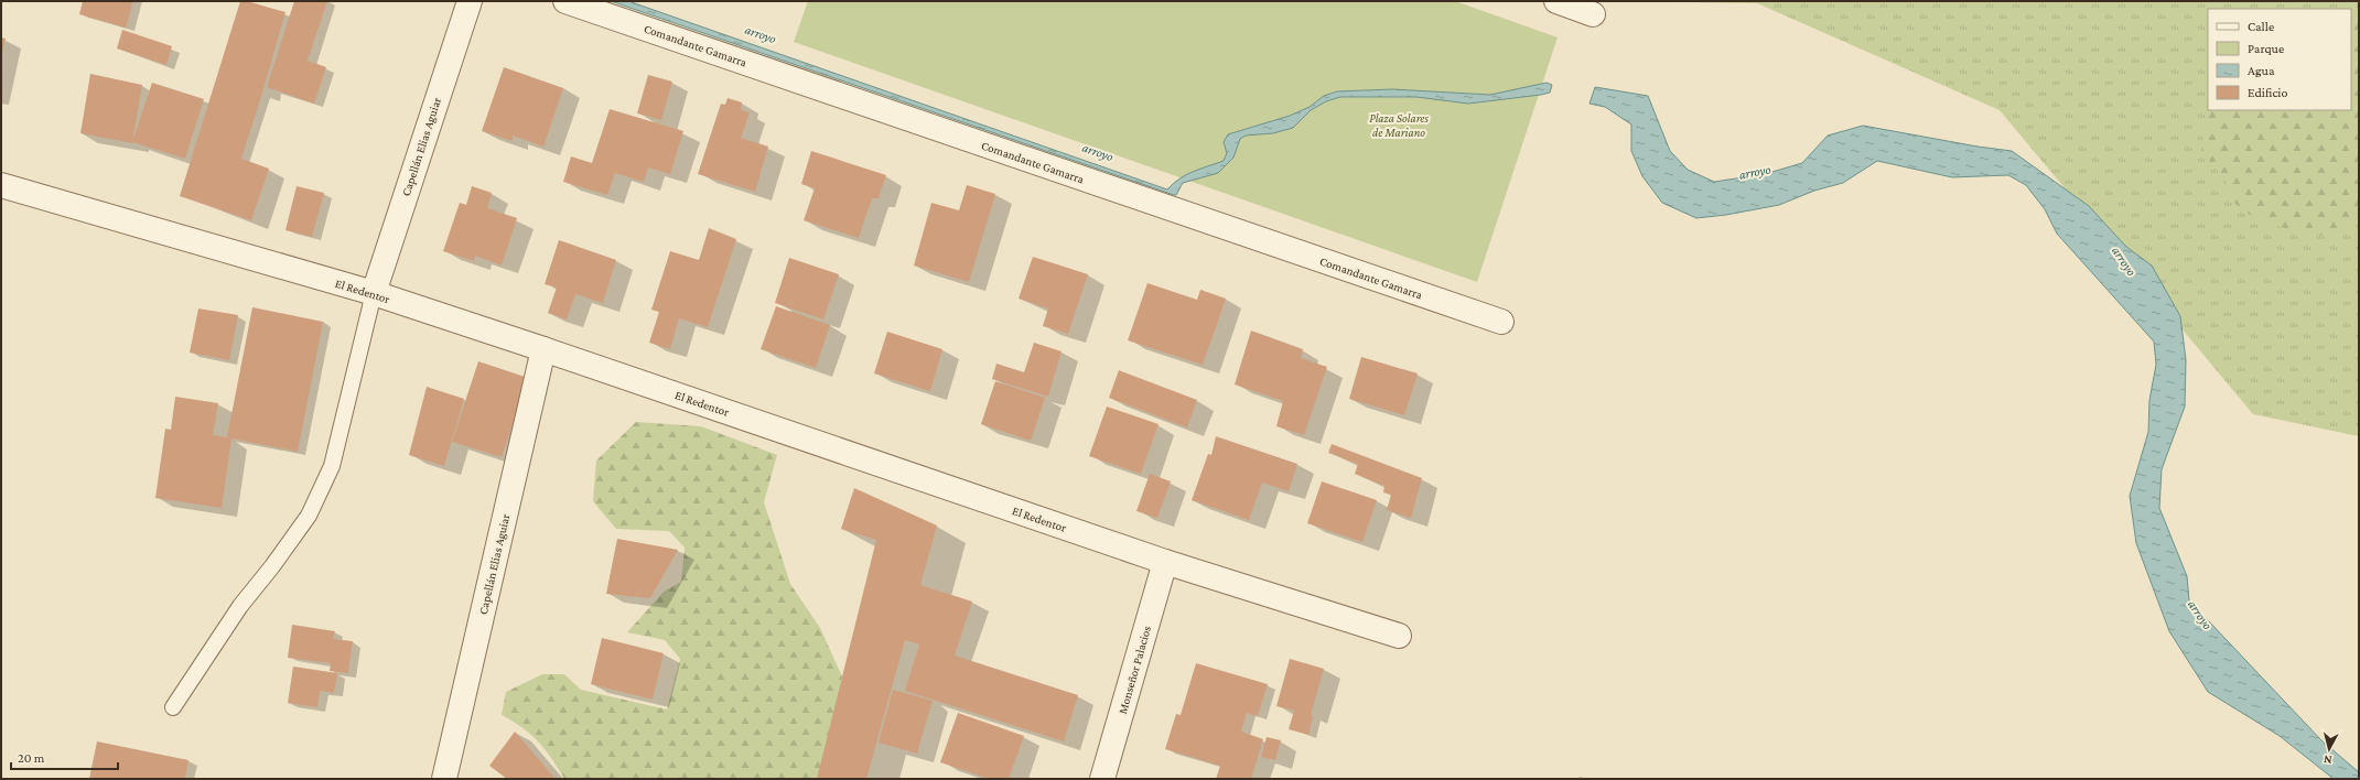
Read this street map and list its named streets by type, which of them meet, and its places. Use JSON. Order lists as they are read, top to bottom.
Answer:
{
  "streets": {
    "street": [
      "Comandante Gamarra",
      "Capellán Elias Aguiar",
      "El Redentor",
      "Monseñor Palacios"
    ]
  },
  "crossings": [
    ["Capellán Elias Aguiar", "El Redentor"],
    ["El Redentor", "Monseñor Palacios"]
  ],
  "water": ["arroyo"],
  "parks": ["Plaza Solares de Mariano"],
  "legend": [
    "Calle",
    "Parque",
    "Agua",
    "Edificio"
  ],
  "scale_bar": "20 m",
  "north": "bottom"
}
